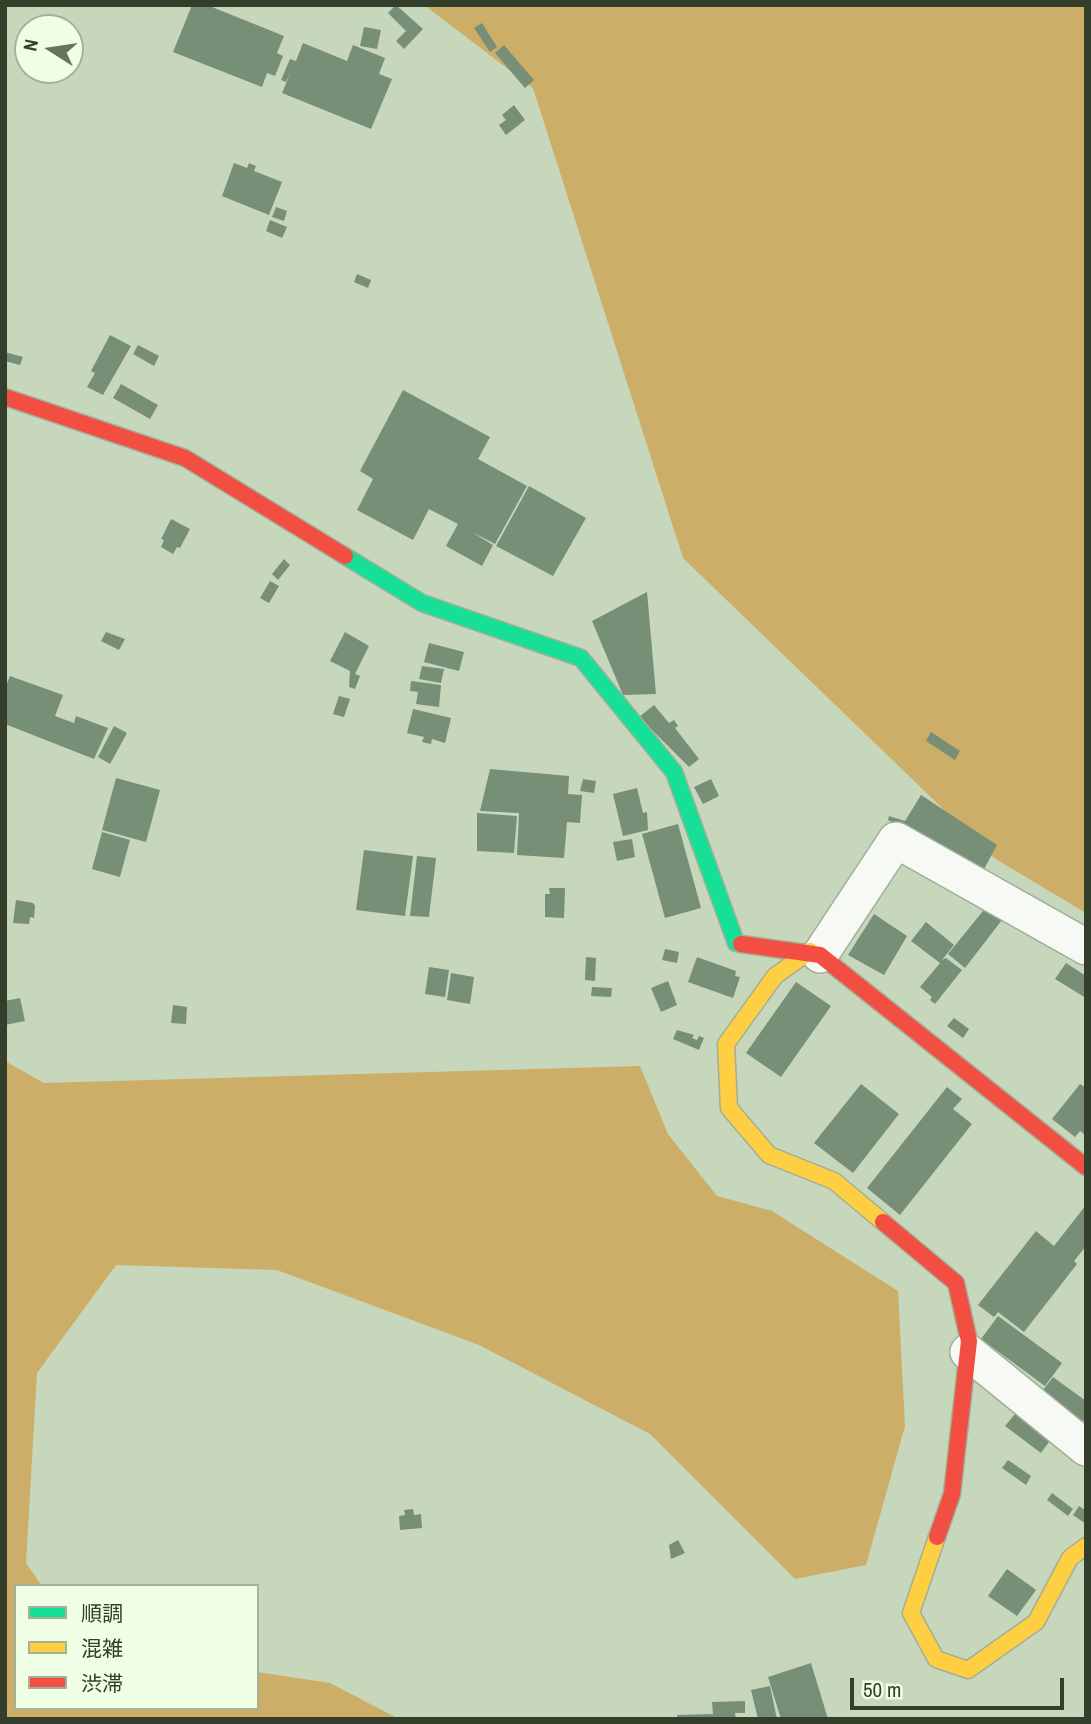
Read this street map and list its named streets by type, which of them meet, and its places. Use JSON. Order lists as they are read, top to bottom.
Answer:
{
  "legend": ["順調", "混雑", "渋滞"],
  "scale_bar": "50 m",
  "north": "left"
}
